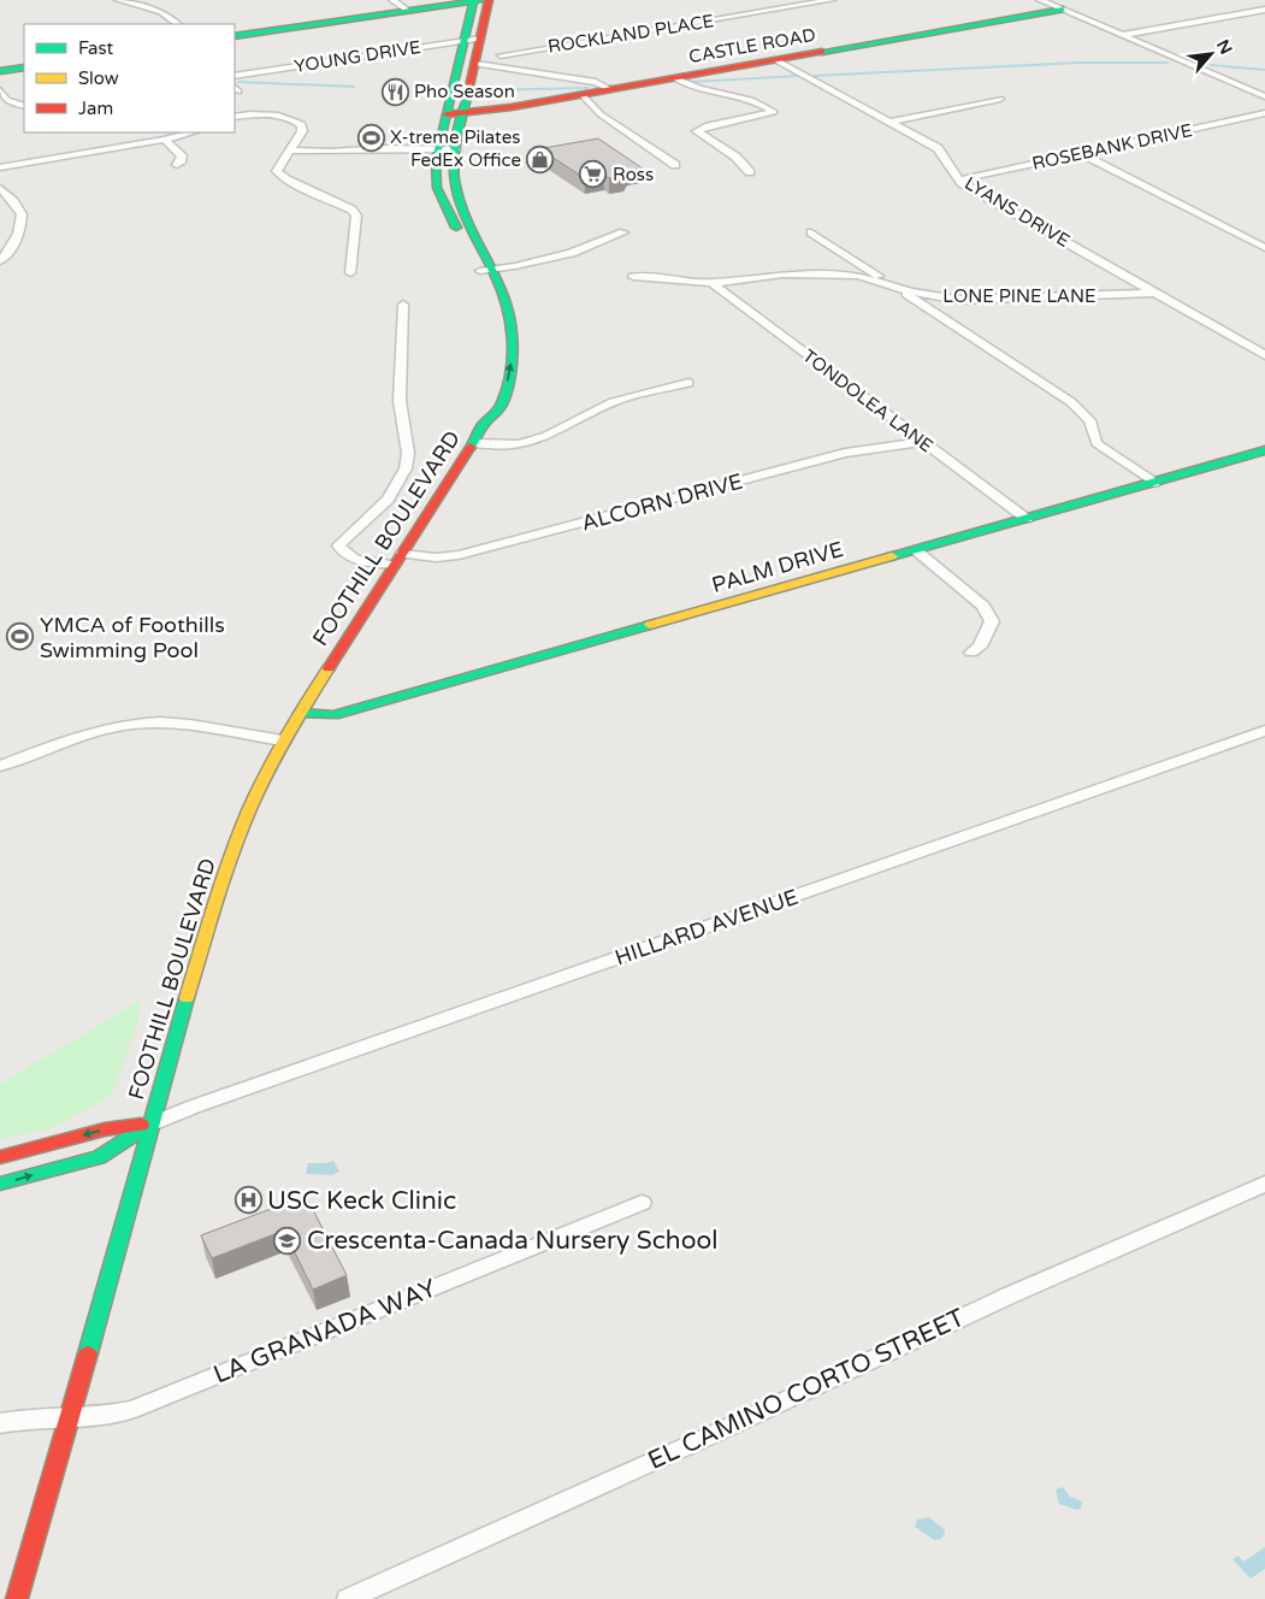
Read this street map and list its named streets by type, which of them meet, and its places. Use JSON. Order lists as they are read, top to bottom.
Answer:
{
  "streets": {
    "main road": [
      "CASTLE ROAD",
      "FOOTHILL BOULEVARD",
      "PALM DRIVE",
      "HILLARD AVENUE"
    ],
    "street": [
      "ROCKLAND PLACE",
      "YOUNG DRIVE",
      "ROSEBANK DRIVE",
      "LYANS DRIVE",
      "LONE PINE LANE",
      "TONDOLEA LANE",
      "ALCORN DRIVE",
      "LA GRANADA WAY",
      "EL CAMINO CORTO STREET"
    ]
  },
  "crossings": [
    ["CASTLE ROAD", "LYANS DRIVE"],
    ["CASTLE ROAD", "FOOTHILL BOULEVARD"],
    ["YOUNG DRIVE", "FOOTHILL BOULEVARD"],
    ["ROSEBANK DRIVE", "LYANS DRIVE"],
    ["LYANS DRIVE", "LONE PINE LANE"],
    ["LONE PINE LANE", "TONDOLEA LANE"],
    ["TONDOLEA LANE", "ALCORN DRIVE"],
    ["TONDOLEA LANE", "PALM DRIVE"],
    ["ALCORN DRIVE", "FOOTHILL BOULEVARD"],
    ["FOOTHILL BOULEVARD", "PALM DRIVE"],
    ["FOOTHILL BOULEVARD", "HILLARD AVENUE"],
    ["FOOTHILL BOULEVARD", "LA GRANADA WAY"]
  ],
  "places": {
    "restaurant": ["Pho Season"],
    "sports": ["X-treme Pilates", "YMCA of Foothills Swimming Pool"],
    "shop": ["FedEx Office"],
    "supermarket": ["Ross"],
    "hospital": ["USC Keck Clinic"],
    "school or university": ["Crescenta-Canada Nursery School"]
  },
  "legend": ["Fast", "Slow", "Jam"],
  "north": "top right"
}
